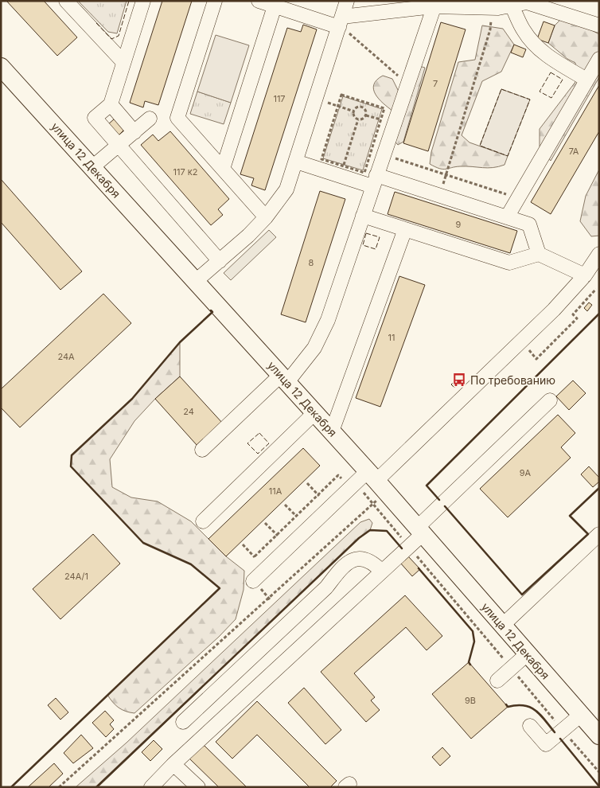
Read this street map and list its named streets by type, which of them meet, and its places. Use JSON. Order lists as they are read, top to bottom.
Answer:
{
  "streets": {
    "main road": ["улица 12 Декабря"]
  },
  "places": {
    "bus stop": ["По требованию"]
  },
  "house_numbers": [
    "7",
    "117",
    "7А",
    "117 к2",
    "9",
    "8",
    "11",
    "24А",
    "24",
    "9А",
    "11А",
    "24А/1",
    "9В"
  ]
}
